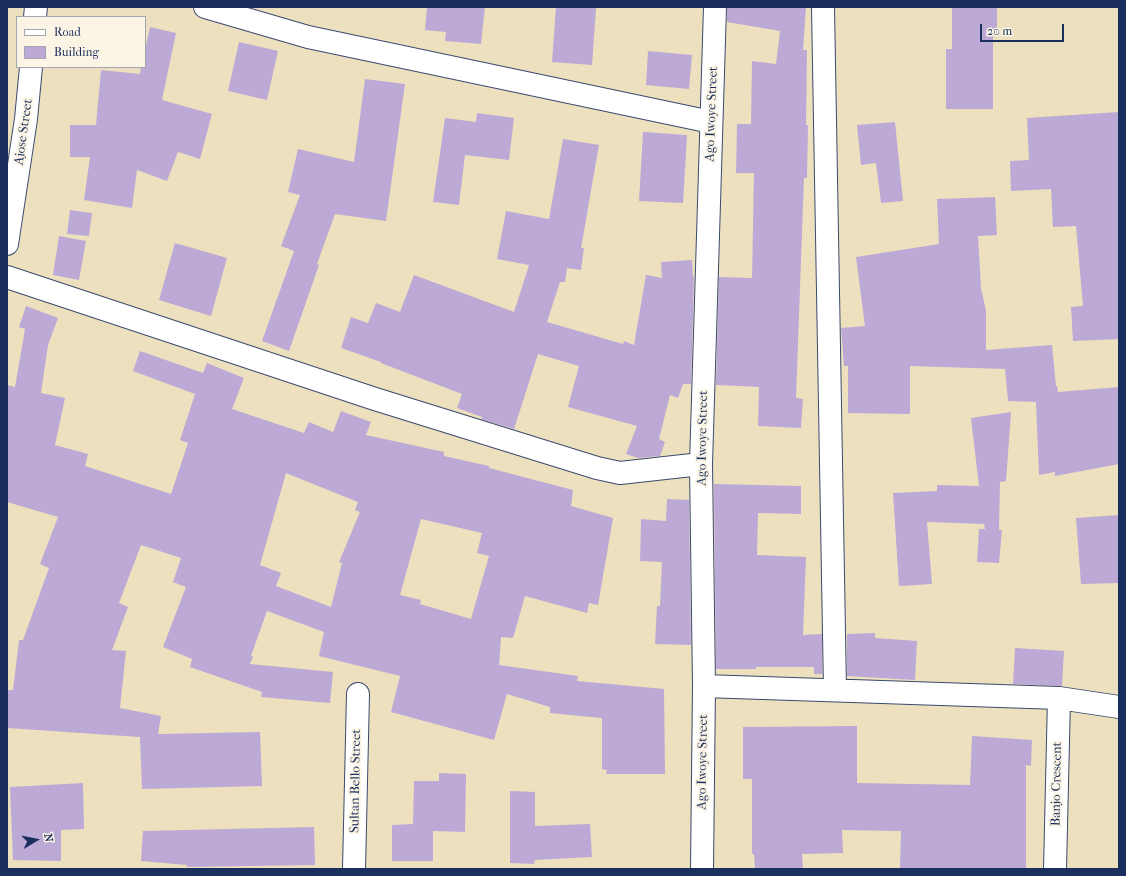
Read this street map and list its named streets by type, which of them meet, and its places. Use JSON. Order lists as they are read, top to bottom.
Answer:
{
  "streets": {
    "street": [
      "Ago Iwoye Street",
      "Ajose Street",
      "Sultan Bello Street",
      "Banjo Crescent"
    ]
  },
  "legend": ["Road", "Building"],
  "scale_bar": "20 m",
  "north": "right"
}
